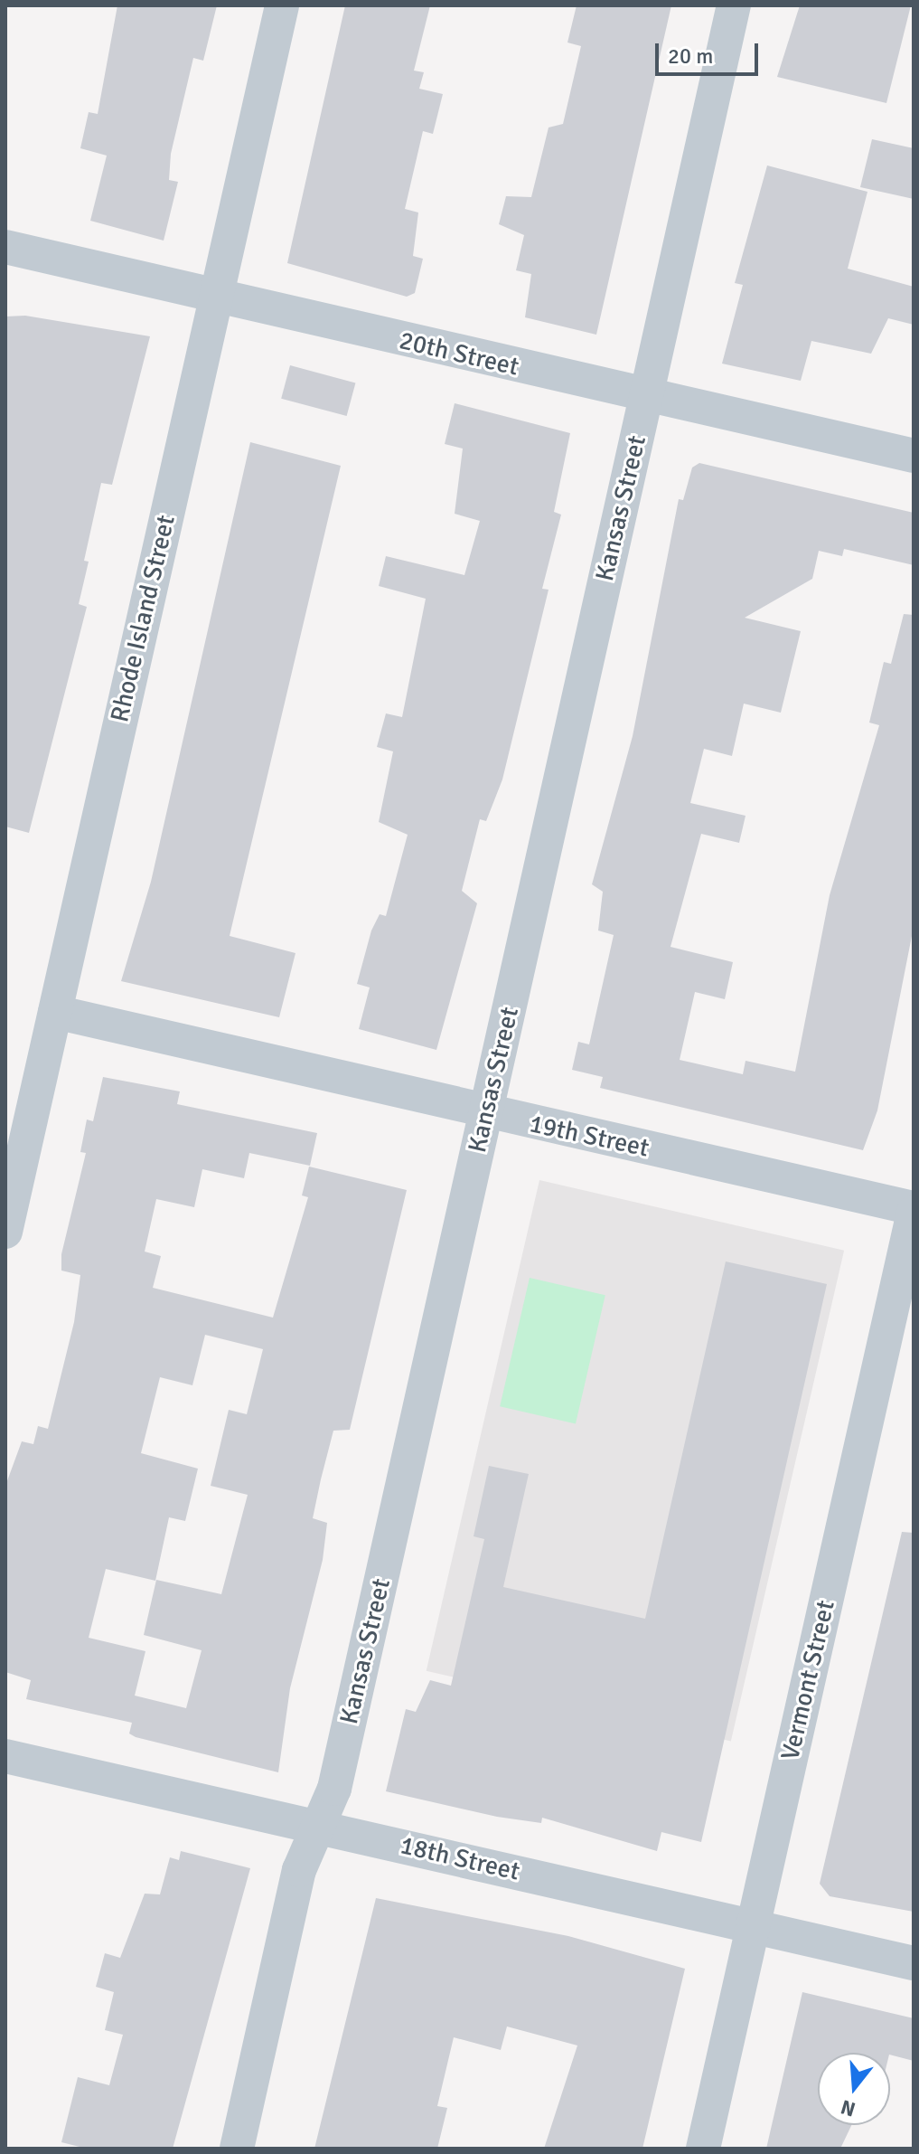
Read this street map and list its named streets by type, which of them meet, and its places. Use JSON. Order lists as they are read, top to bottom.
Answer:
{
  "streets": {
    "street": [
      "20th Street",
      "Kansas Street",
      "Rhode Island Street",
      "19th Street",
      "Vermont Street",
      "18th Street"
    ]
  },
  "crossings": [
    ["20th Street", "Kansas Street"],
    ["20th Street", "Rhode Island Street"],
    ["Kansas Street", "19th Street"],
    ["Kansas Street", "18th Street"],
    ["Rhode Island Street", "19th Street"],
    ["19th Street", "Vermont Street"],
    ["Vermont Street", "18th Street"]
  ],
  "scale_bar": "20 m",
  "north": "bottom"
}
